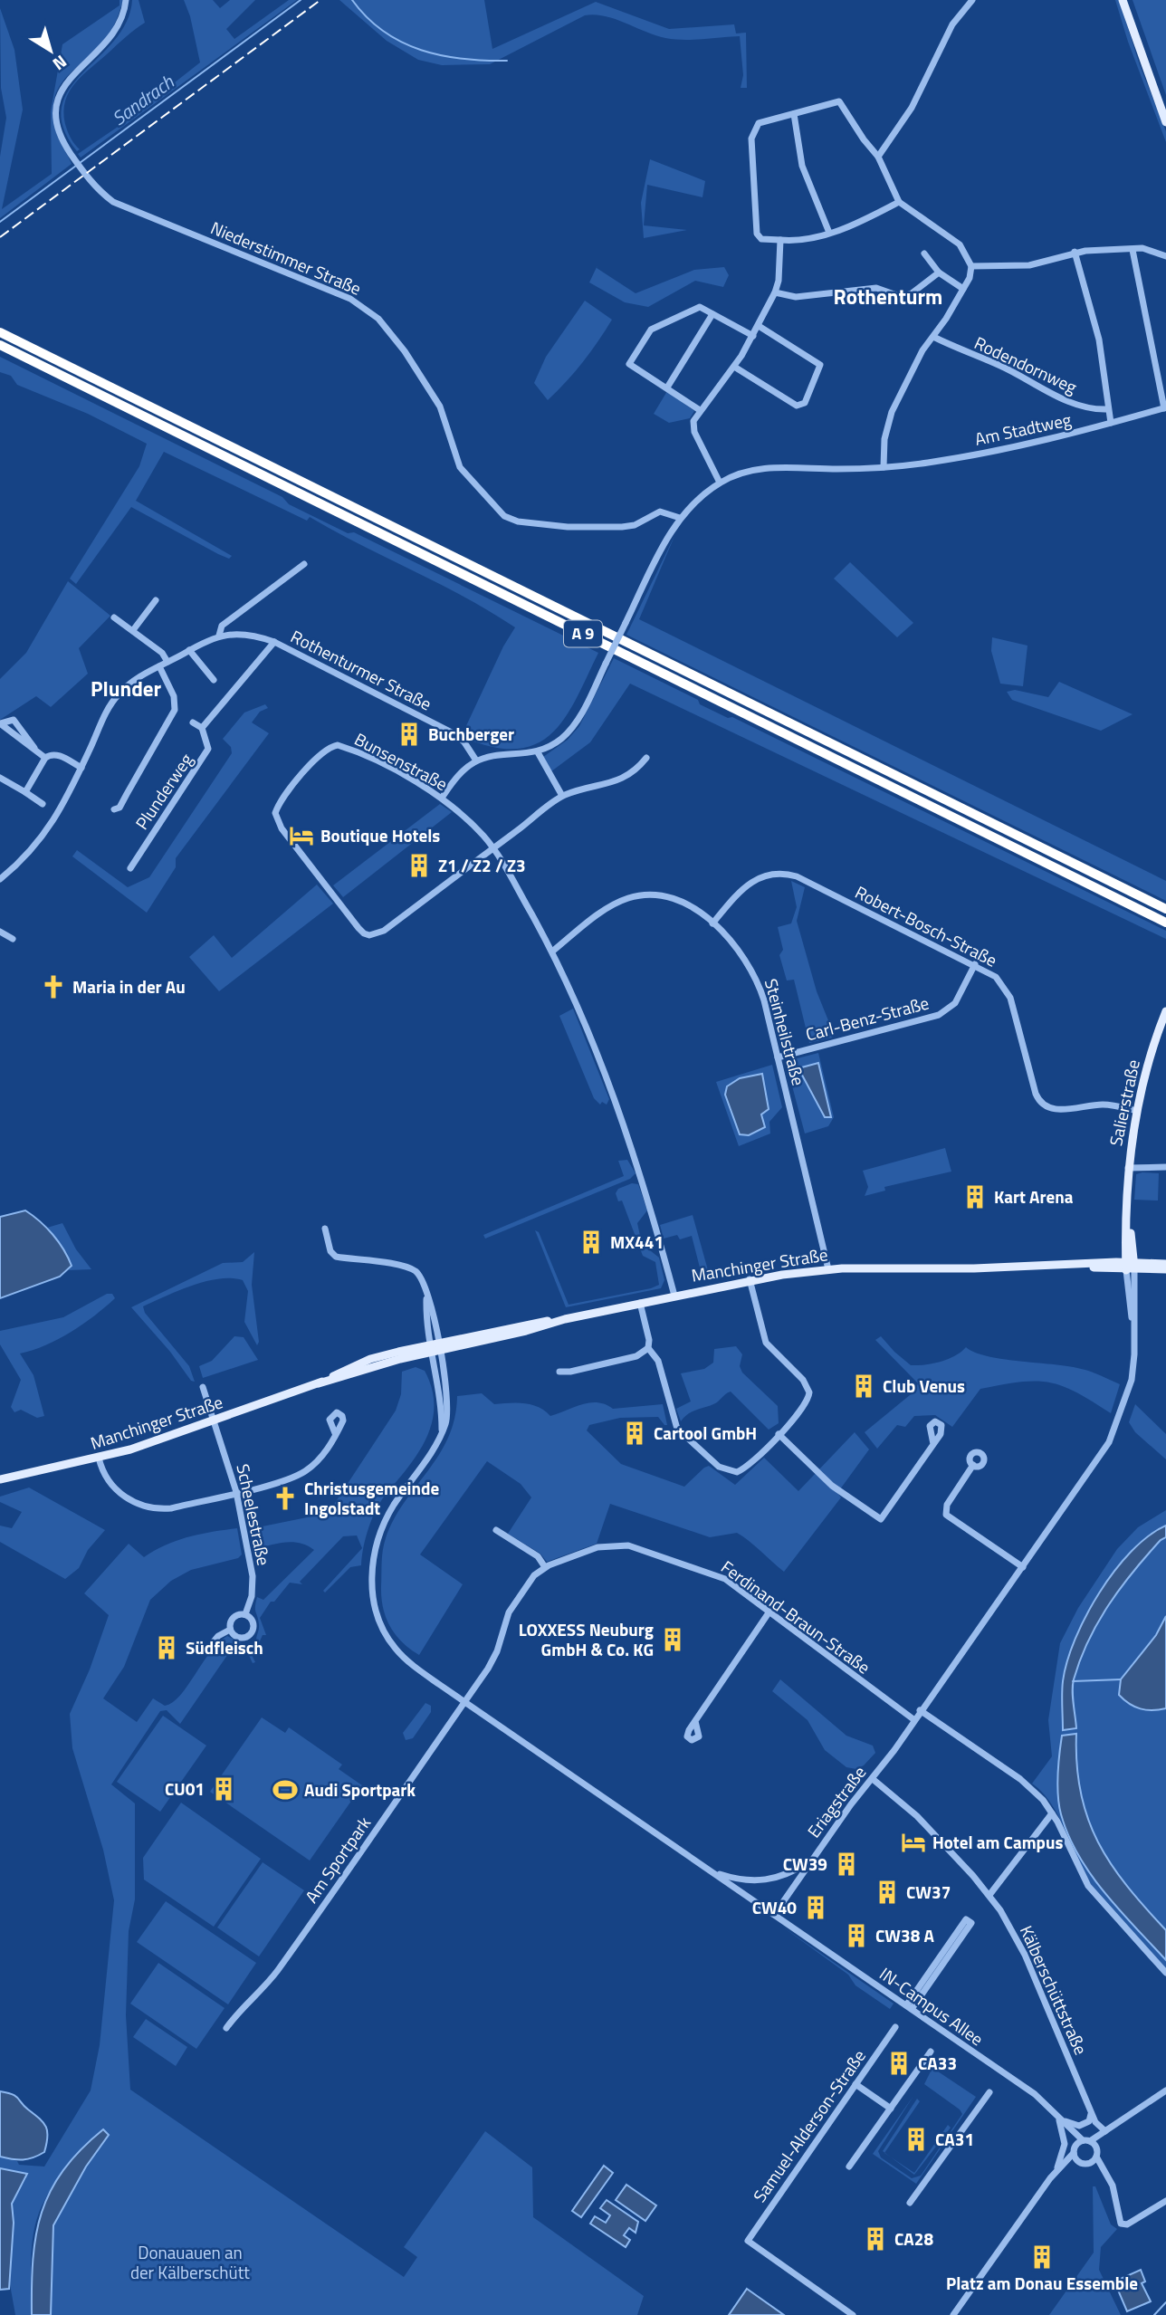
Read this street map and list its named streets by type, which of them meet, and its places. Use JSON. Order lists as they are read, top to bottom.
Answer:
{
  "streets": {
    "highway": ["A 9"],
    "main road": ["Salierstraße", "Manchinger Straße"],
    "street": [
      "Niederstimmer Straße",
      "Rodendornweg",
      "Am Stadtweg",
      "Rothenturmer Straße",
      "Bunsenstraße",
      "Plunderweg",
      "Robert-Bosch-Straße",
      "Carl-Benz-Straße",
      "Steinheilstraße",
      "Scheelestraße",
      "Ferdinand-Braun-Straße",
      "Eriagstraße",
      "Am Sportpark",
      "Kälberschüttstraße",
      "IN-Campus Allee",
      "Samuel-Alderson-Straße"
    ]
  },
  "crossings": [
    ["Niederstimmer Straße", "Am Stadtweg"],
    ["Bunsenstraße", "Steinheilstraße"],
    ["Bunsenstraße", "Manchinger Straße"],
    ["Robert-Bosch-Straße", "Carl-Benz-Straße"],
    ["Robert-Bosch-Straße", "Steinheilstraße"],
    ["Robert-Bosch-Straße", "Salierstraße"],
    ["Carl-Benz-Straße", "Steinheilstraße"],
    ["Steinheilstraße", "Manchinger Straße"],
    ["Salierstraße", "Manchinger Straße"],
    ["Salierstraße", "Eriagstraße"],
    ["Manchinger Straße", "Scheelestraße"],
    ["Manchinger Straße", "Eriagstraße"],
    ["Ferdinand-Braun-Straße", "Eriagstraße"],
    ["Ferdinand-Braun-Straße", "Am Sportpark"],
    ["Eriagstraße", "Kälberschüttstraße"],
    ["Eriagstraße", "IN-Campus Allee"]
  ],
  "districts": ["Rothenturm", "Plunder"],
  "water": ["Sandrach"],
  "parks": ["Donauauen an der Kälberschütt"],
  "places": {
    "building": [
      "Buchberger",
      "Z1 / Z2 / Z3",
      "Kart Arena",
      "MX441",
      "Club Venus",
      "Cartool GmbH",
      "LOXXESS Neuburg GmbH & Co. KG",
      "Südfleisch",
      "CU01",
      "CW39",
      "CW37",
      "CW40",
      "CW38 A",
      "CA33",
      "CA31",
      "CA28",
      "Platz am Donau Essemble"
    ],
    "hotel": ["Boutique Hotels", "Hotel am Campus"],
    "church": ["Maria in der Au", "Christusgemeinde Ingolstadt"],
    "sports": ["Audi Sportpark"]
  },
  "north": "bottom right"
}
